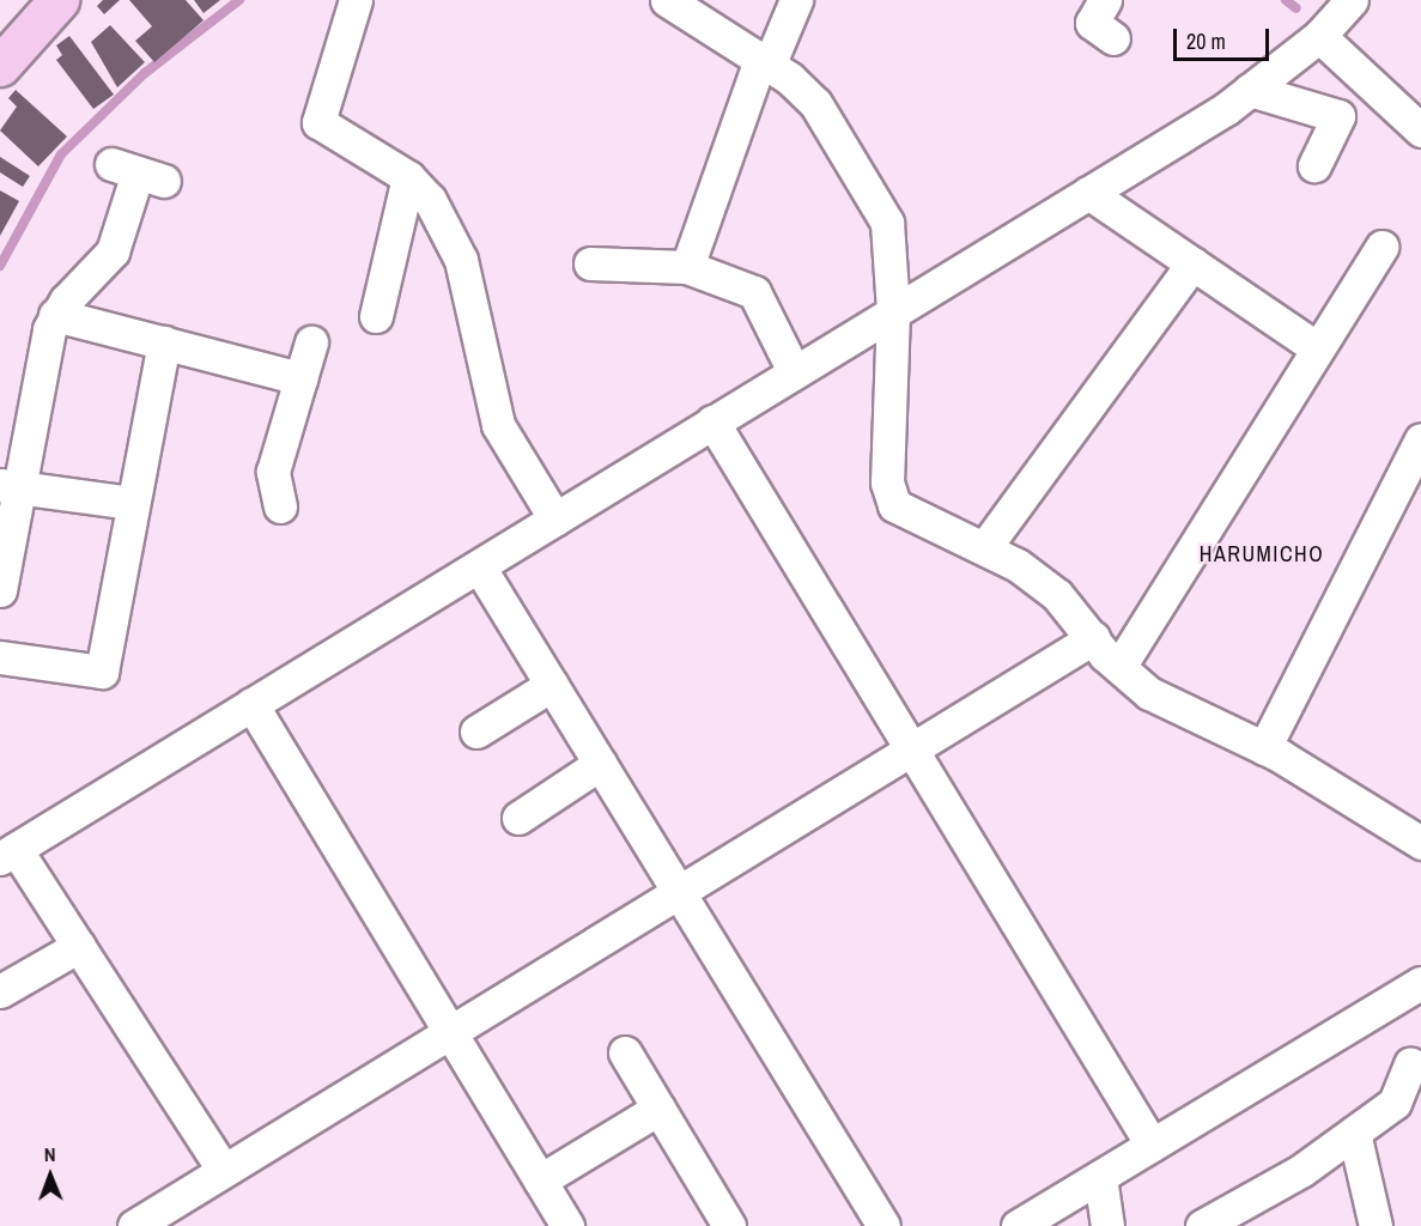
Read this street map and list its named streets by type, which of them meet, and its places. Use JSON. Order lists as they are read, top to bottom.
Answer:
{
  "districts": ["HARUMICHO"],
  "scale_bar": "20 m",
  "north": "top"
}
